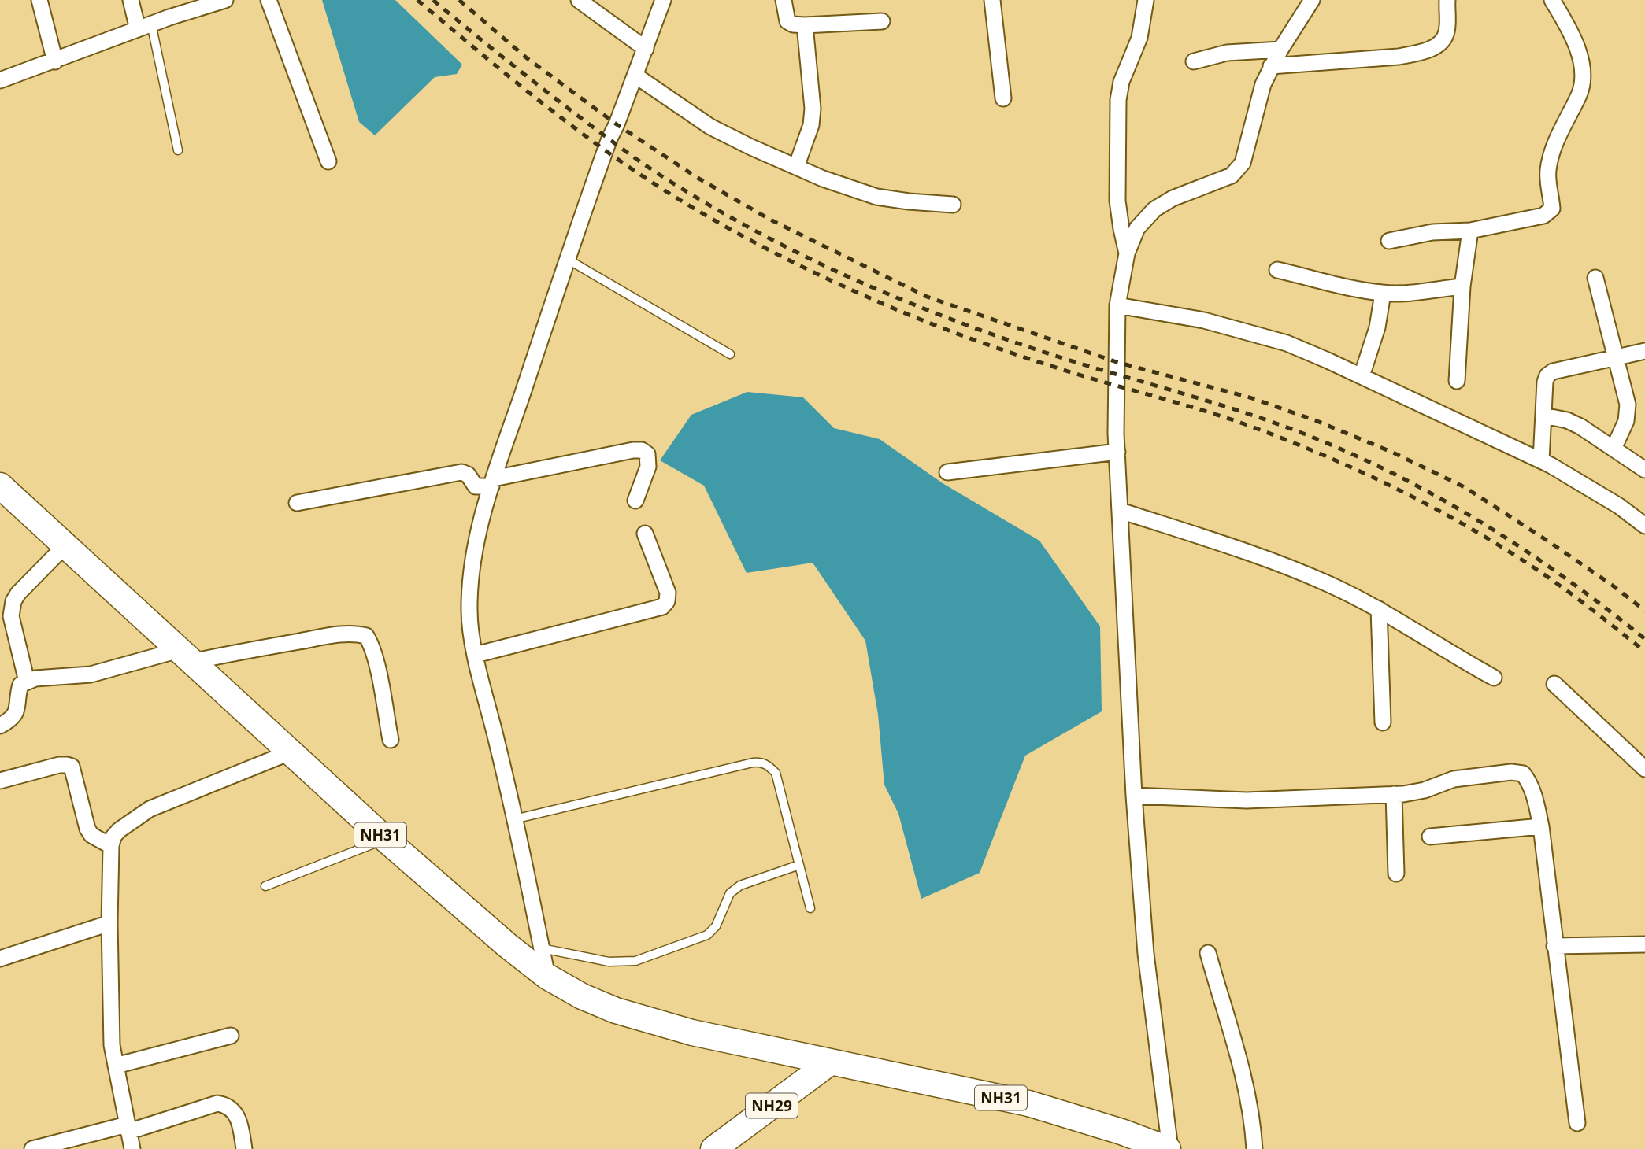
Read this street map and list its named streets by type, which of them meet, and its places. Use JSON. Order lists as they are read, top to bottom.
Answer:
{
  "streets": {
    "highway": ["NH31", "NH29"]
  },
  "crossings": [
    ["NH31", "NH29"]
  ]
}
